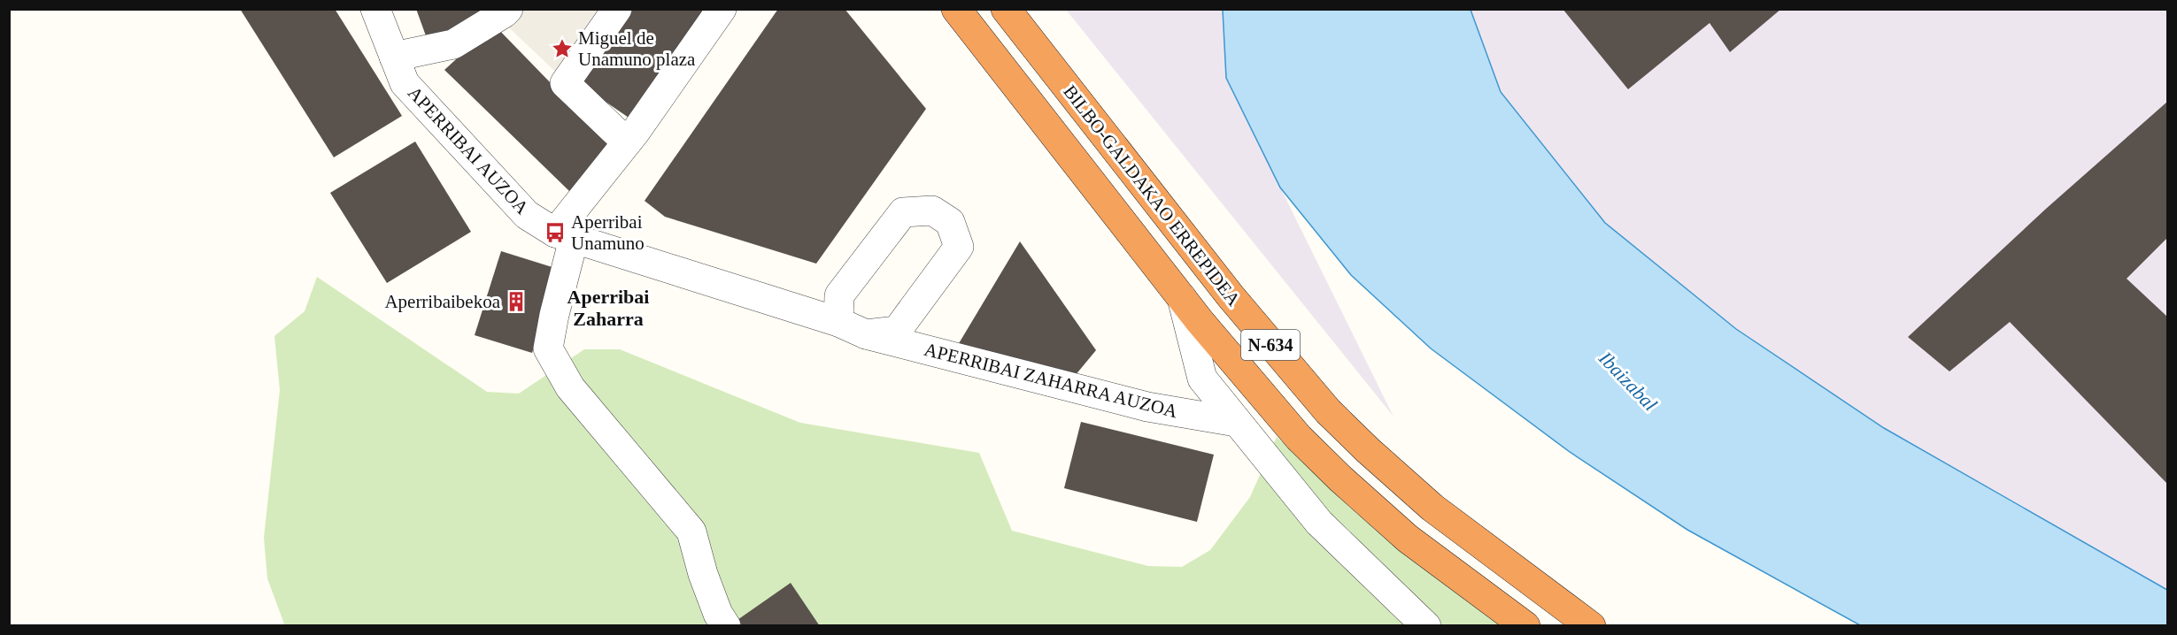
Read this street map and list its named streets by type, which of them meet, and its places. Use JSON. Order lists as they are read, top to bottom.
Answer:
{
  "streets": {
    "highway": ["BILBO-GALDAKAO ERREPIDEA", "N-634"],
    "street": ["APERRIBAI AUZOA", "APERRIBAI ZAHARRA AUZOA"]
  },
  "crossings": [
    ["APERRIBAI AUZOA", "APERRIBAI ZAHARRA AUZOA"]
  ],
  "districts": ["Aperribai Zaharra"],
  "water": ["Ibaizabal"],
  "places": {
    "place": ["Miguel de Unamuno plaza"],
    "bus stop": ["Aperribai Unamuno"],
    "building": ["Aperribaibekoa"]
  }
}
